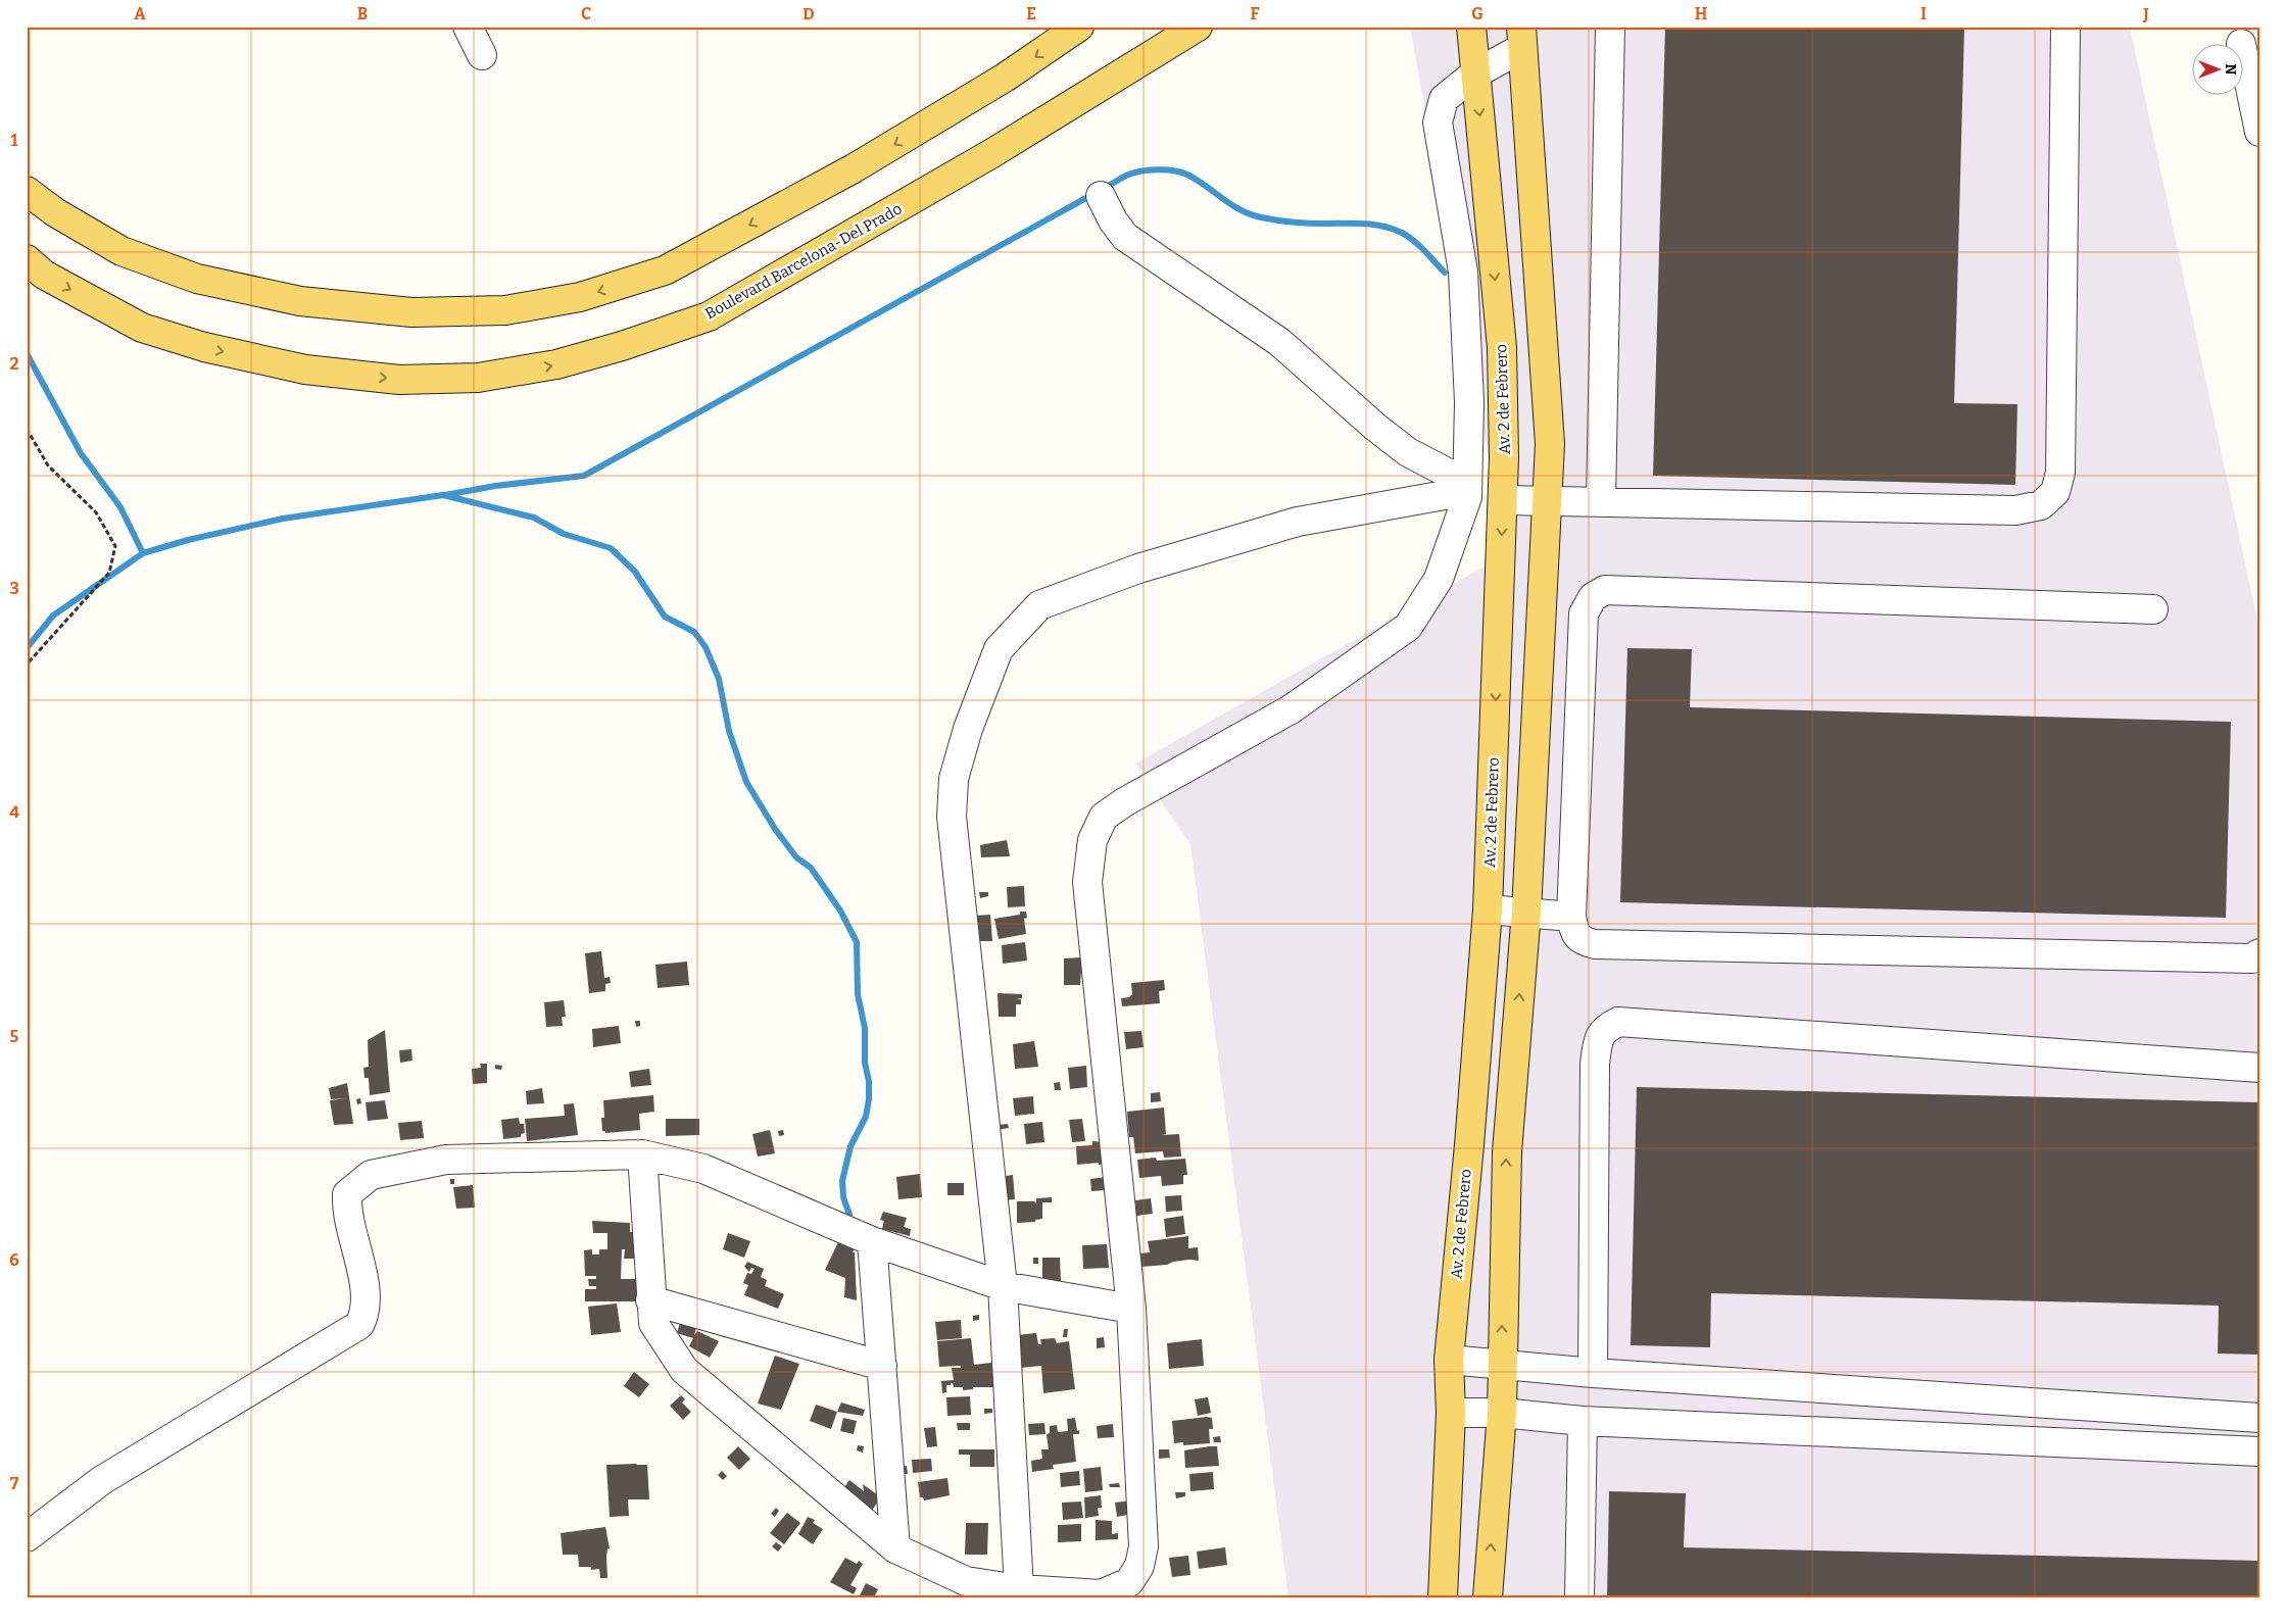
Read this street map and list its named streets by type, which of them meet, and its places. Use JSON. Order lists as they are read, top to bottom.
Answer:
{
  "streets": {
    "main road": ["Boulevard Barcelona-Del Prado", "Av. 2 de Febrero"]
  },
  "north": "right",
  "grid": {
    "columns": [
      "A",
      "B",
      "C",
      "D",
      "E",
      "F",
      "G",
      "H",
      "I",
      "J"
    ],
    "rows": [
      "1",
      "2",
      "3",
      "4",
      "5",
      "6",
      "7"
    ]
  }
}
